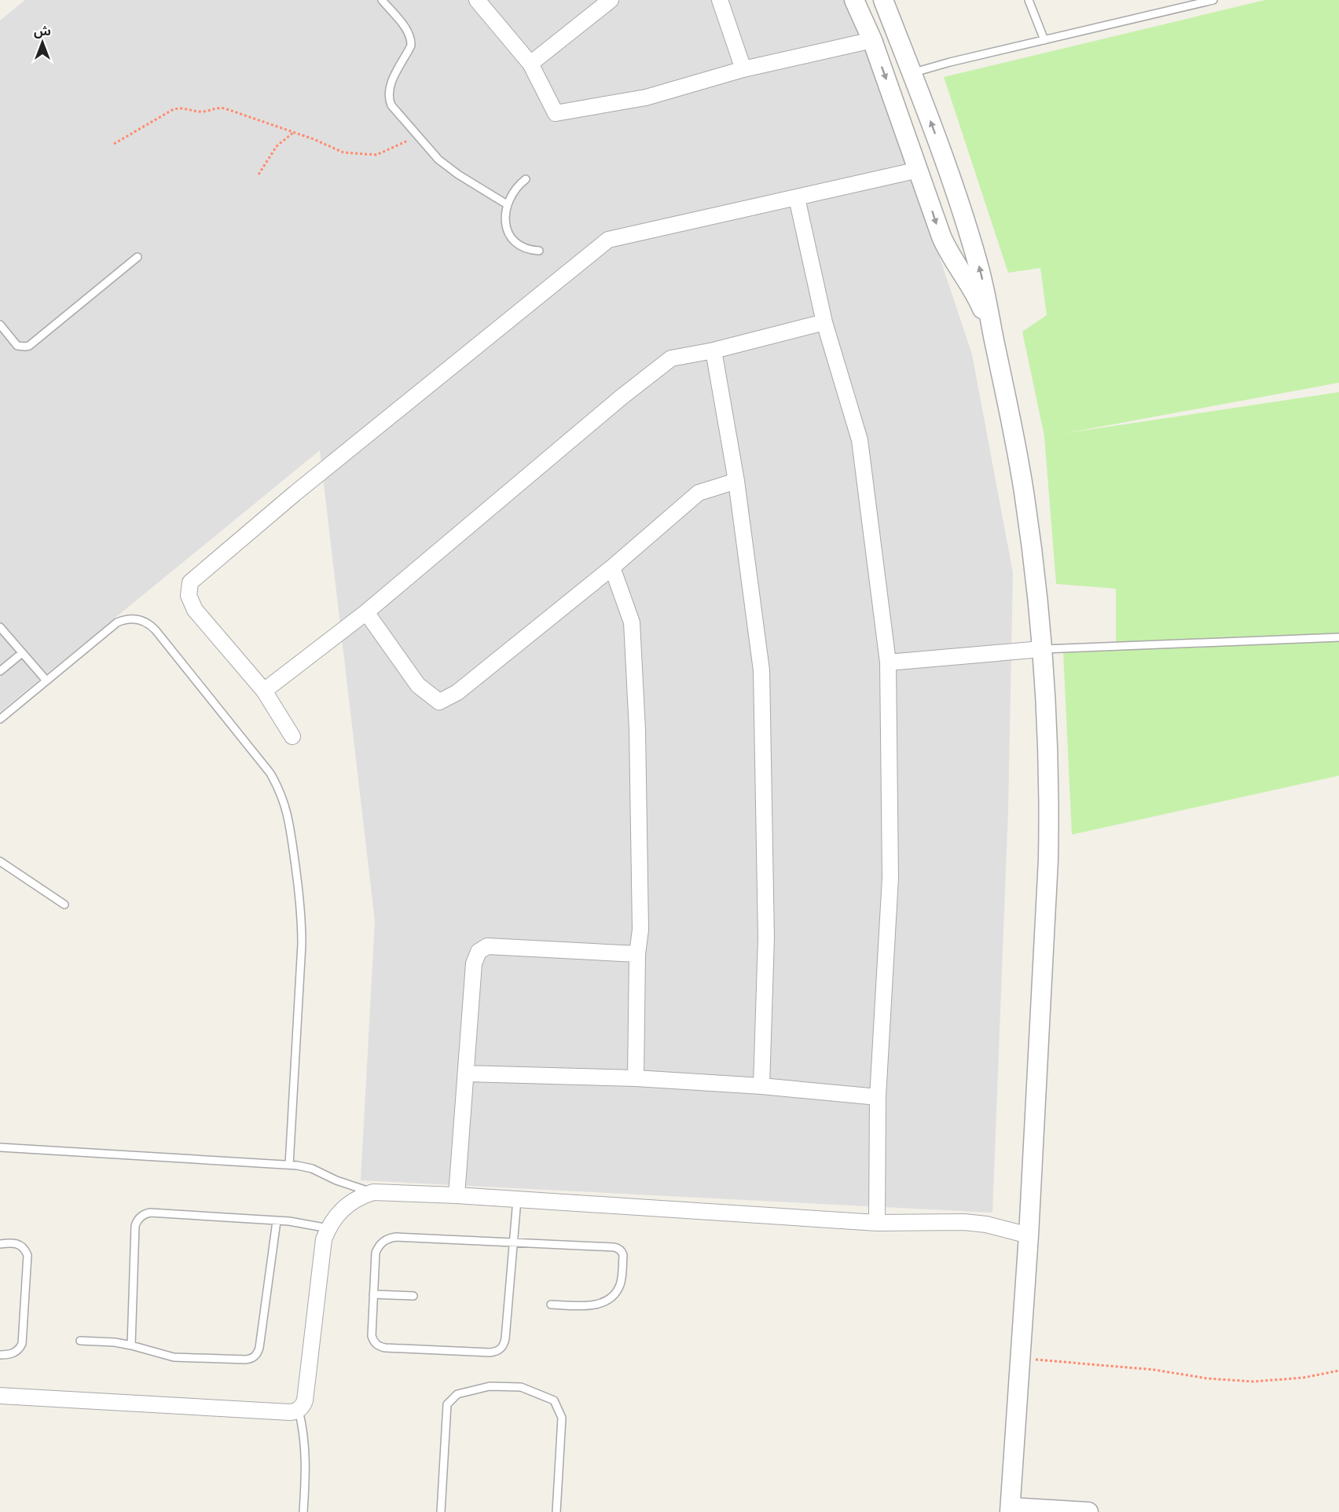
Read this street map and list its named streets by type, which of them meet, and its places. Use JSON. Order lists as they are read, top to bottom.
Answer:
{
  "north": "top"
}
